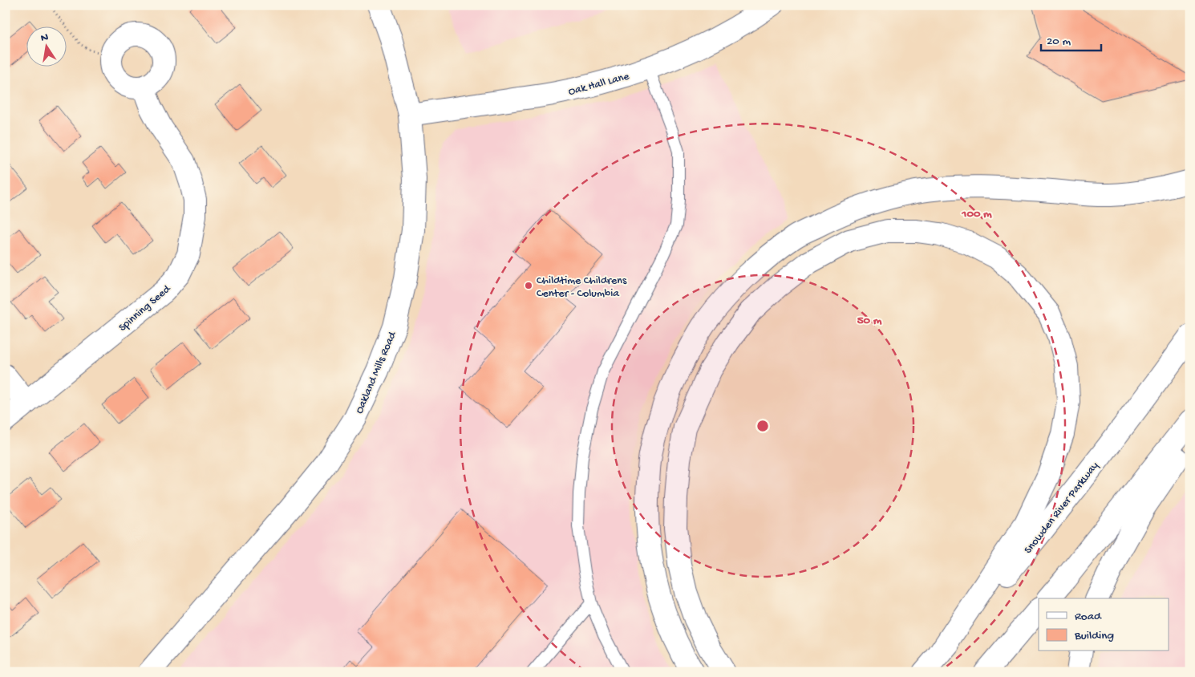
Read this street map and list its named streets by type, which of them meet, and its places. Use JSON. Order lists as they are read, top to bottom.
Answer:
{
  "streets": {
    "main road": [
      "Oak Hall Lane",
      "Spinning Seed",
      "Oakland Mills Road",
      "Snowden River Parkway"
    ]
  },
  "crossings": [
    ["Oak Hall Lane", "Oakland Mills Road"]
  ],
  "places": ["Childtime Childrens Center - Columbia"],
  "legend": ["Road", "Building"],
  "scale_bar": "20 m",
  "north": "top",
  "rings": ["100 m", "50 m"]
}
